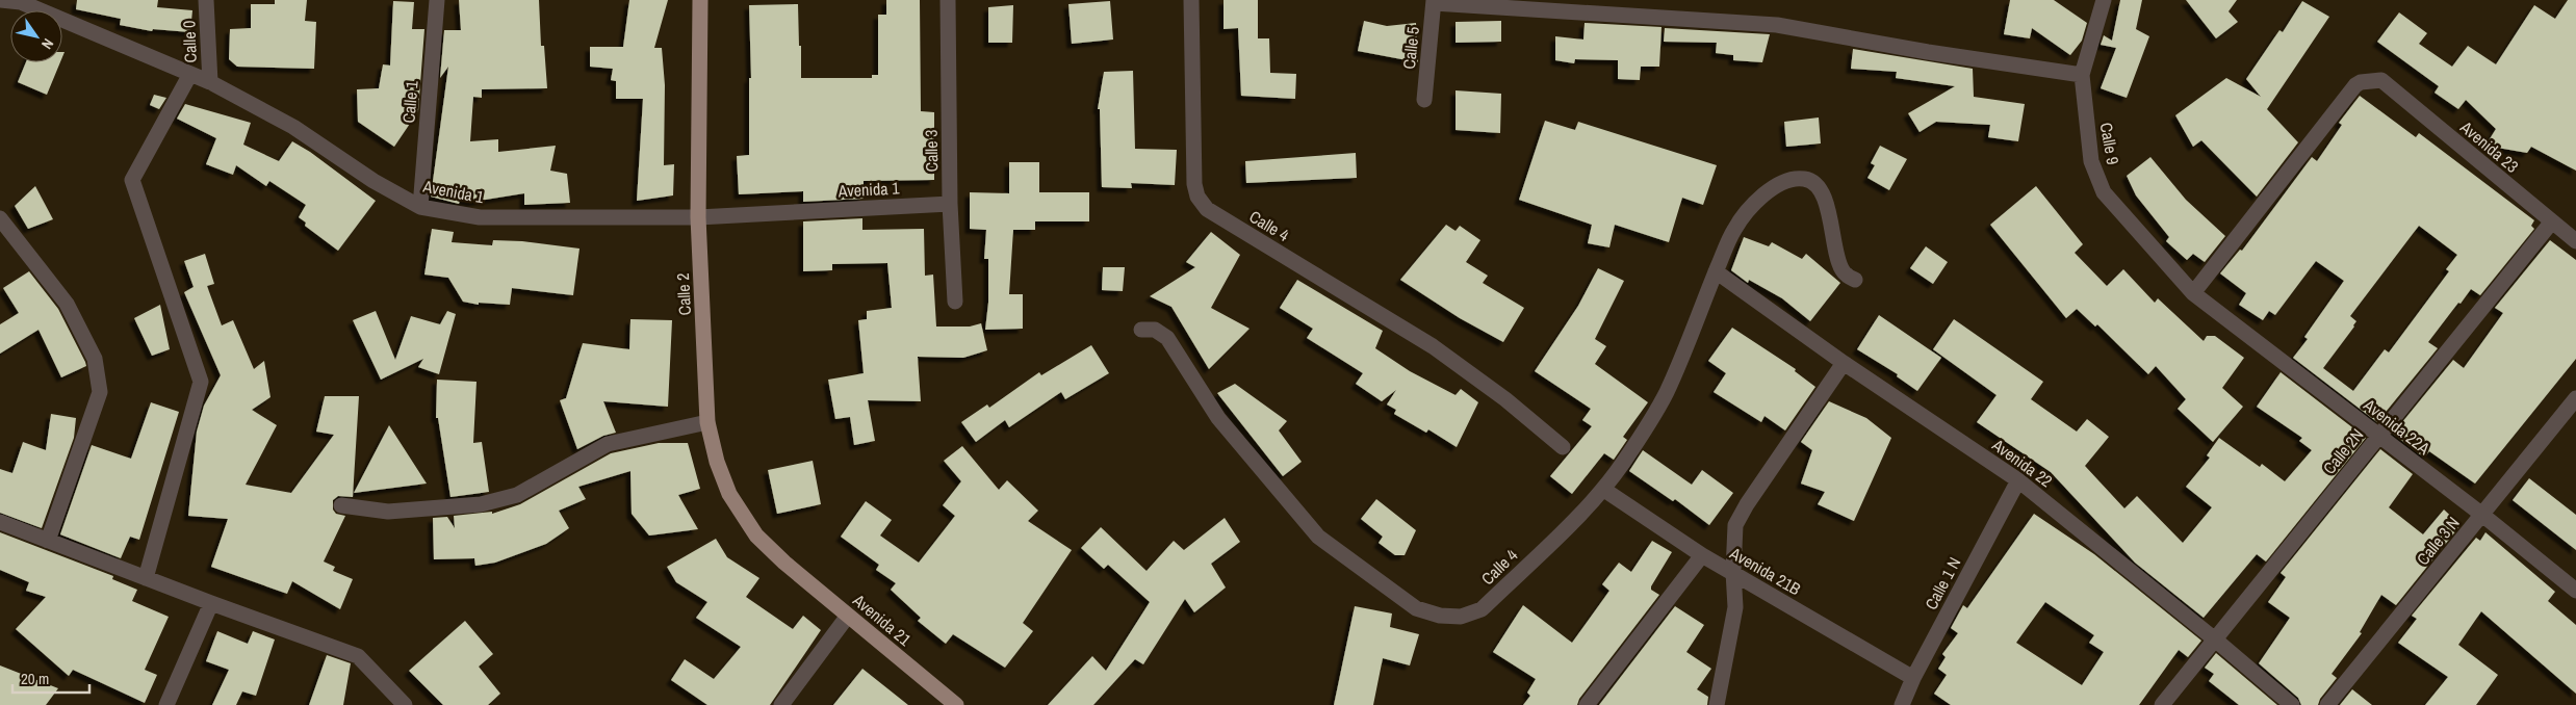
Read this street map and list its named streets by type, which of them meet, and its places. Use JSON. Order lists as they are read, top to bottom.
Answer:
{
  "streets": {
    "main road": ["Calle 2", "Avenida 21"],
    "street": [
      "Calle 0",
      "Calle 5",
      "Calle 1",
      "Calle 9",
      "Avenida 23",
      "Calle 3",
      "Avenida 1",
      "Calle 4",
      "Avenida 22A",
      "Calle 2N",
      "Avenida 22",
      "Calle 3 N",
      "Avenida 21B",
      "Calle 1 N"
    ]
  },
  "crossings": [
    ["Calle 0", "Avenida 1"],
    ["Calle 1", "Avenida 1"],
    ["Calle 9", "Avenida 23"],
    ["Calle 9", "Avenida 22A"],
    ["Avenida 23", "Avenida 22A"],
    ["Avenida 23", "Calle 2N"],
    ["Calle 3", "Avenida 1"],
    ["Avenida 1", "Calle 2"],
    ["Calle 4", "Avenida 22"],
    ["Calle 4", "Avenida 21B"],
    ["Calle 2", "Avenida 21"],
    ["Avenida 22A", "Calle 2N"],
    ["Avenida 22A", "Calle 3 N"],
    ["Calle 2N", "Avenida 22"],
    ["Avenida 22", "Calle 1 N"],
    ["Avenida 21B", "Calle 1 N"]
  ],
  "scale_bar": "20 m",
  "north": "bottom right"
}
